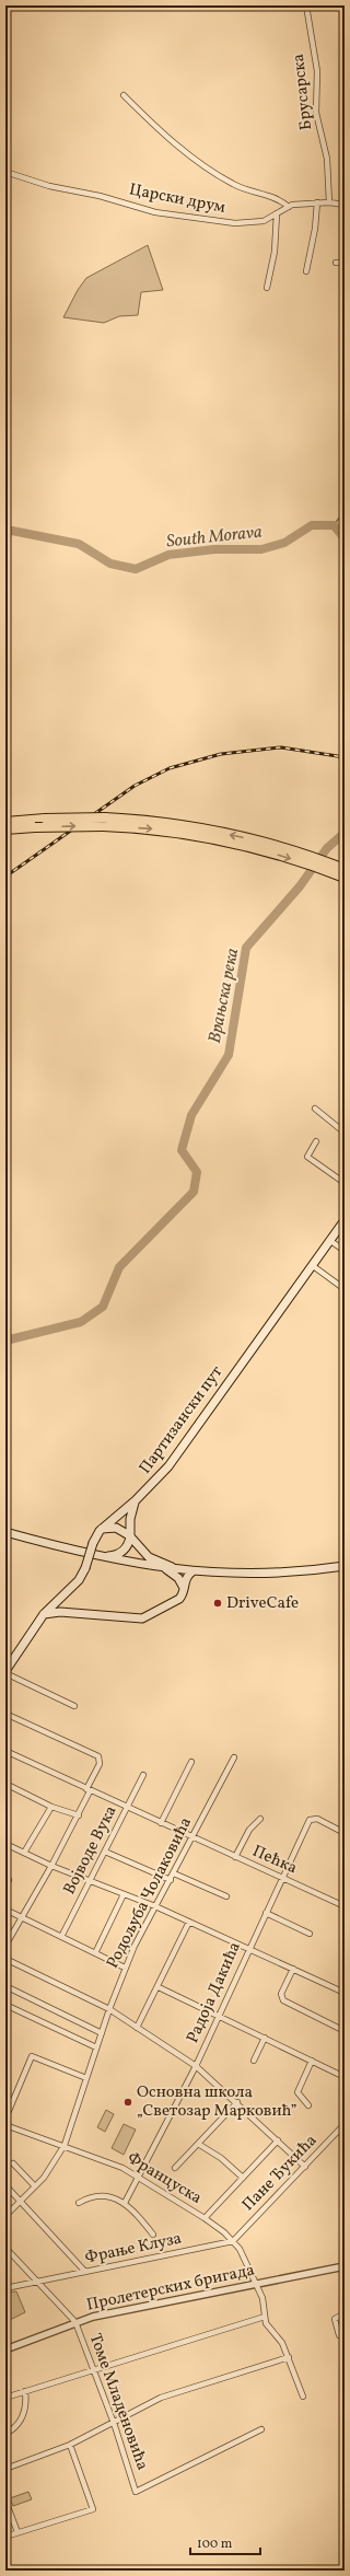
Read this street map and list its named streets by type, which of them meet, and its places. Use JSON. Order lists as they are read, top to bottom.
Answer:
{
  "streets": {
    "main road": ["Партизански пут"],
    "street": [
      "Брусарска",
      "Царски друм",
      "Војводе Вука",
      "Пећка",
      "Родољуба Чолаковића",
      "Радоја Дакића",
      "Пане Ђукића",
      "Француска",
      "Фрање Клуза",
      "Пролетерских бригада",
      "Томе Младеновића"
    ]
  },
  "crossings": [
    ["Брусарска", "Царски друм"],
    ["Војводе Вука", "Пећка"],
    ["Пећка", "Родољуба Чолаковића"],
    ["Пећка", "Радоја Дакића"],
    ["Родољуба Чолаковића", "Француска"],
    ["Радоја Дакића", "Француска"],
    ["Пане Ђукића", "Француска"],
    ["Пане Ђукића", "Фрање Клуза"],
    ["Француска", "Фрање Клуза"],
    ["Француска", "Пролетерских бригада"],
    ["Пролетерских бригада", "Томе Младеновића"]
  ],
  "water": ["South Morava", "Врањска река"],
  "places": ["DriveCafe", "Основна школа „Светозар Марковић”"],
  "scale_bar": "100 m"
}
